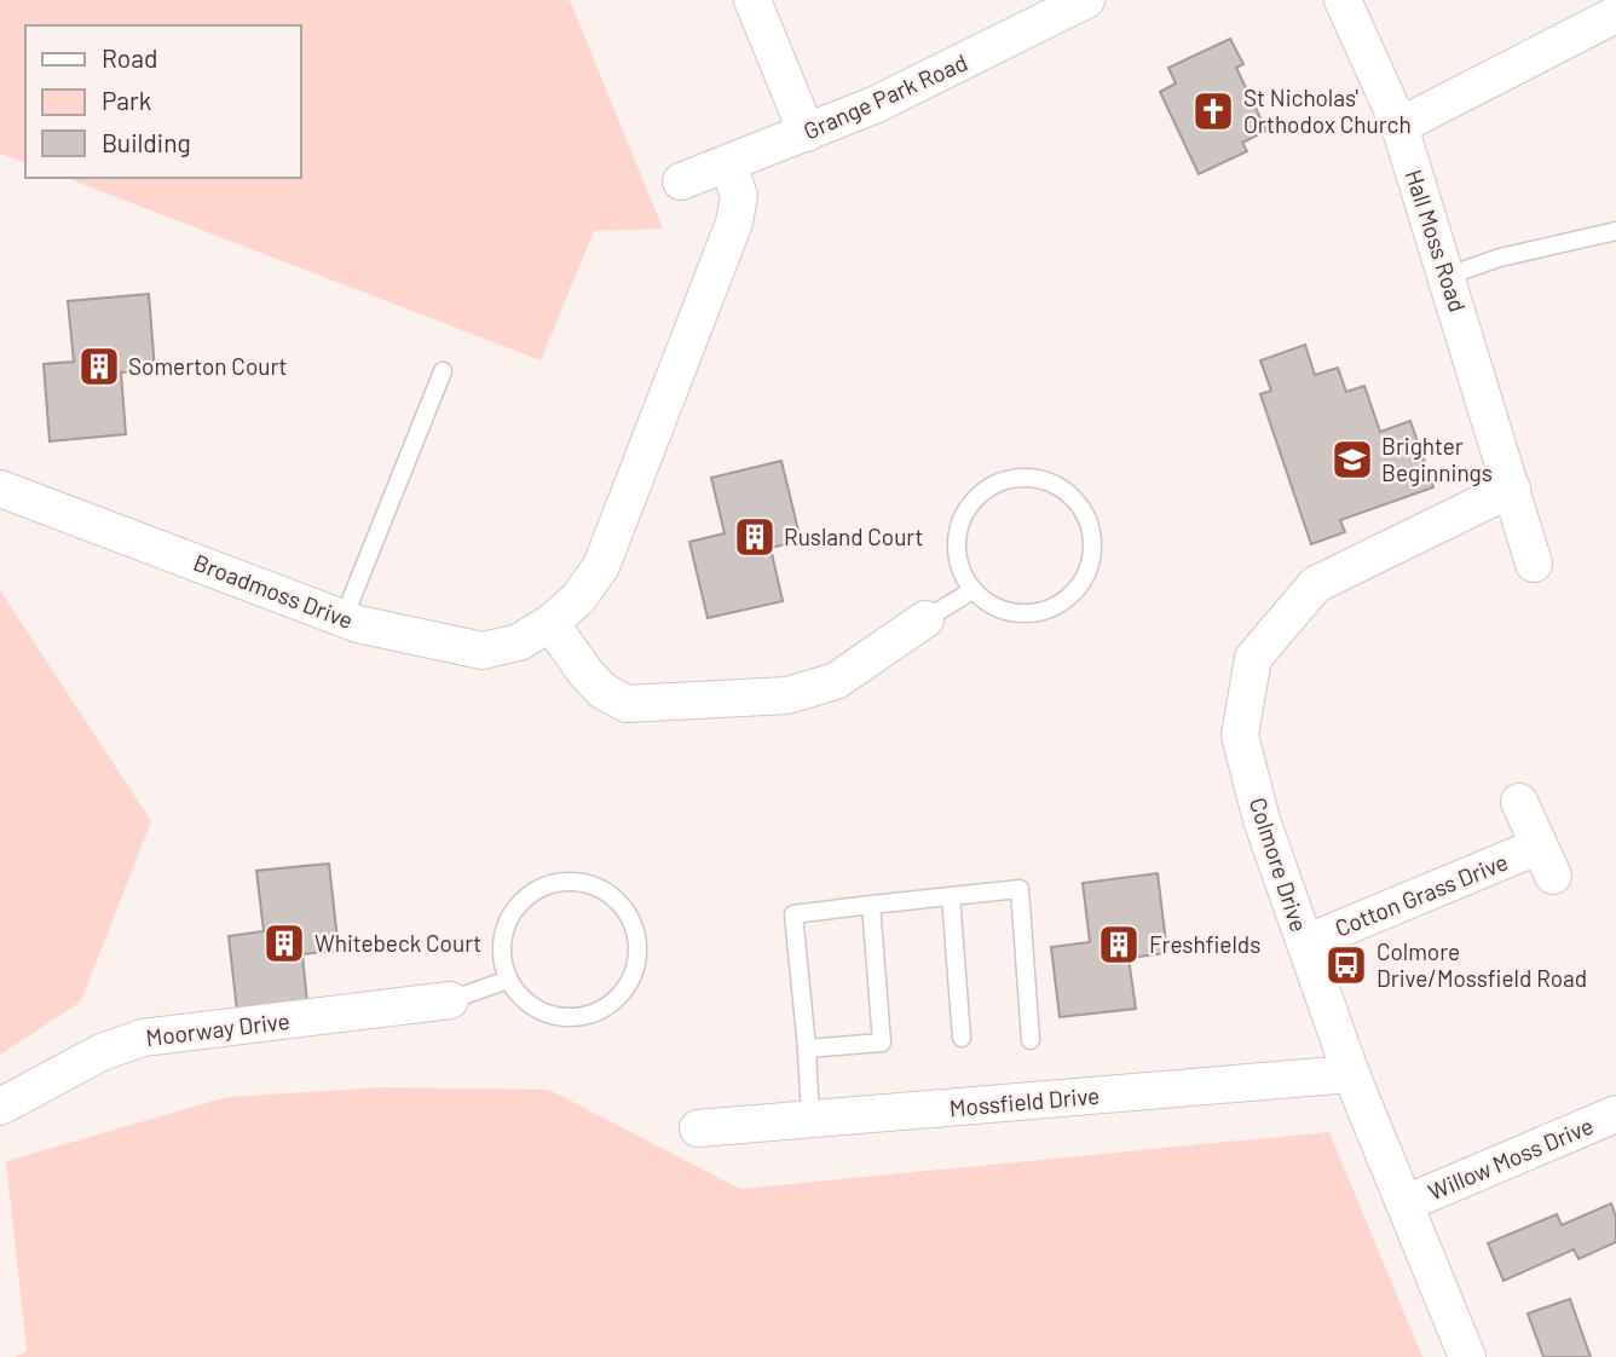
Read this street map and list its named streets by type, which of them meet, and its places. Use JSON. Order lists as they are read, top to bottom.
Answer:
{
  "streets": {
    "street": [
      "Grange Park Road",
      "Hall Moss Road",
      "Broadmoss Drive",
      "Colmore Drive",
      "Cotton Grass Drive",
      "Moorway Drive",
      "Mossfield Drive",
      "Willow Moss Drive"
    ]
  },
  "crossings": [
    ["Grange Park Road", "Broadmoss Drive"],
    ["Hall Moss Road", "Colmore Drive"],
    ["Colmore Drive", "Cotton Grass Drive"],
    ["Colmore Drive", "Mossfield Drive"],
    ["Colmore Drive", "Willow Moss Drive"]
  ],
  "places": {
    "church": ["St Nicholas' Orthodox Church"],
    "building": [
      "Somerton Court",
      "Rusland Court",
      "Whitebeck Court",
      "Freshfields"
    ],
    "school or university": ["Brighter Beginnings"],
    "bus stop": ["Colmore Drive/Mossfield Road"]
  },
  "legend": ["Road", "Park", "Building"]
}
